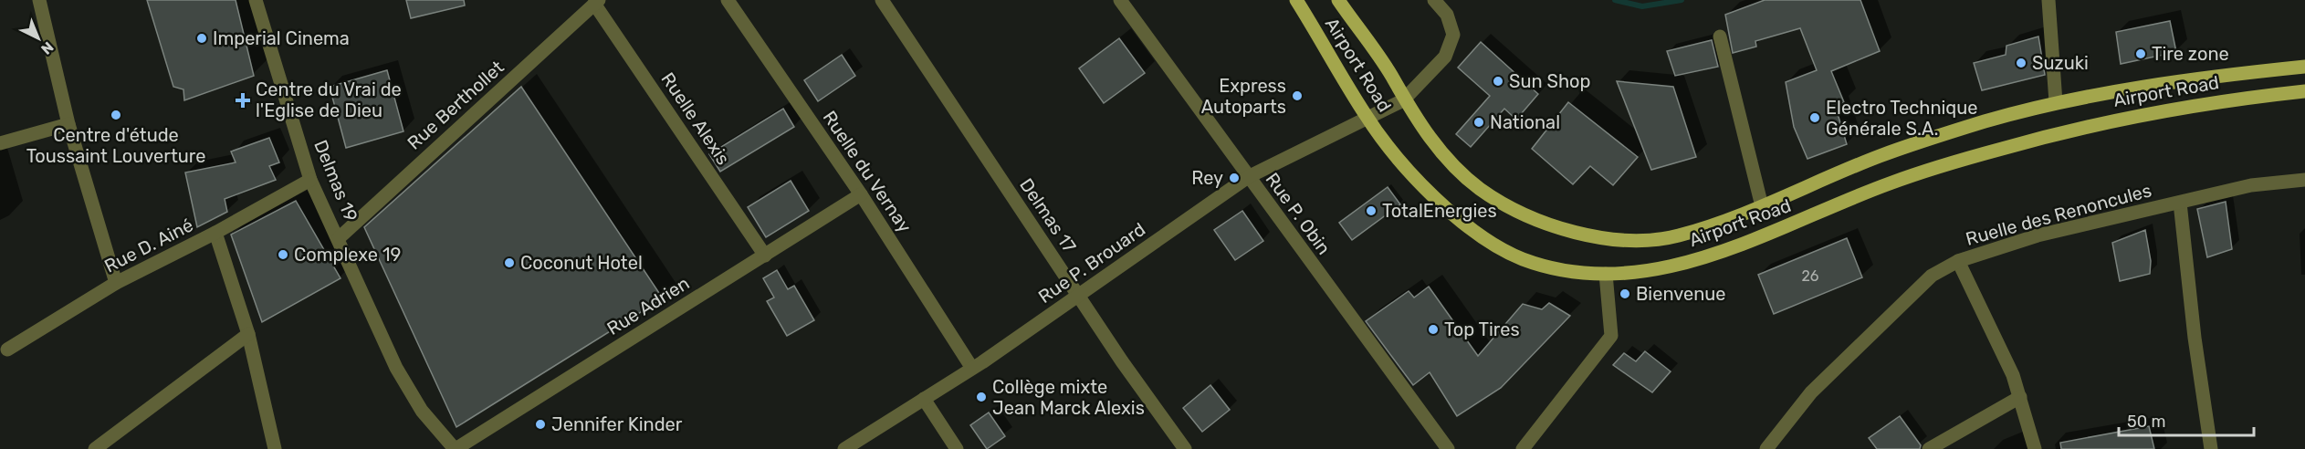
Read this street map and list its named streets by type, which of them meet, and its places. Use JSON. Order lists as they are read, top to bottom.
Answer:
{
  "streets": {
    "main road": ["Airport Road"],
    "street": [
      "Rue Berthollet",
      "Ruelle Alexis",
      "Ruelle du Vernay",
      "Delmas 19",
      "Rue P. Obin",
      "Ruelle des Renoncules",
      "Delmas 17",
      "Rue D. Ainé",
      "Rue P. Brouard",
      "Rue Adrien"
    ]
  },
  "crossings": [
    ["Airport Road", "Rue P. Brouard"],
    ["Rue Berthollet", "Ruelle Alexis"],
    ["Rue Berthollet", "Delmas 19"],
    ["Ruelle Alexis", "Rue Adrien"],
    ["Ruelle du Vernay", "Rue P. Brouard"],
    ["Ruelle du Vernay", "Rue Adrien"],
    ["Delmas 19", "Rue D. Ainé"],
    ["Delmas 19", "Rue Adrien"],
    ["Rue P. Obin", "Rue P. Brouard"],
    ["Delmas 17", "Rue P. Brouard"]
  ],
  "places": {
    "other": [
      "Imperial Cinema",
      "Tire zone",
      "Suzuki",
      "Sun Shop",
      "Express Autoparts",
      "Centre d'étude Toussaint Louverture",
      "Electro Technique Générale S.A.",
      "National",
      "Rey",
      "TotalEnergies",
      "Complexe 19",
      "Coconut Hotel",
      "Bienvenue",
      "Top Tires",
      "Collège mixte Jean Marck Alexis",
      "Jennifer Kinder"
    ],
    "health": ["Centre du Vrai de l'Eglise de Dieu"]
  },
  "house_numbers": ["26"],
  "scale_bar": "50 m",
  "north": "bottom right"
}
